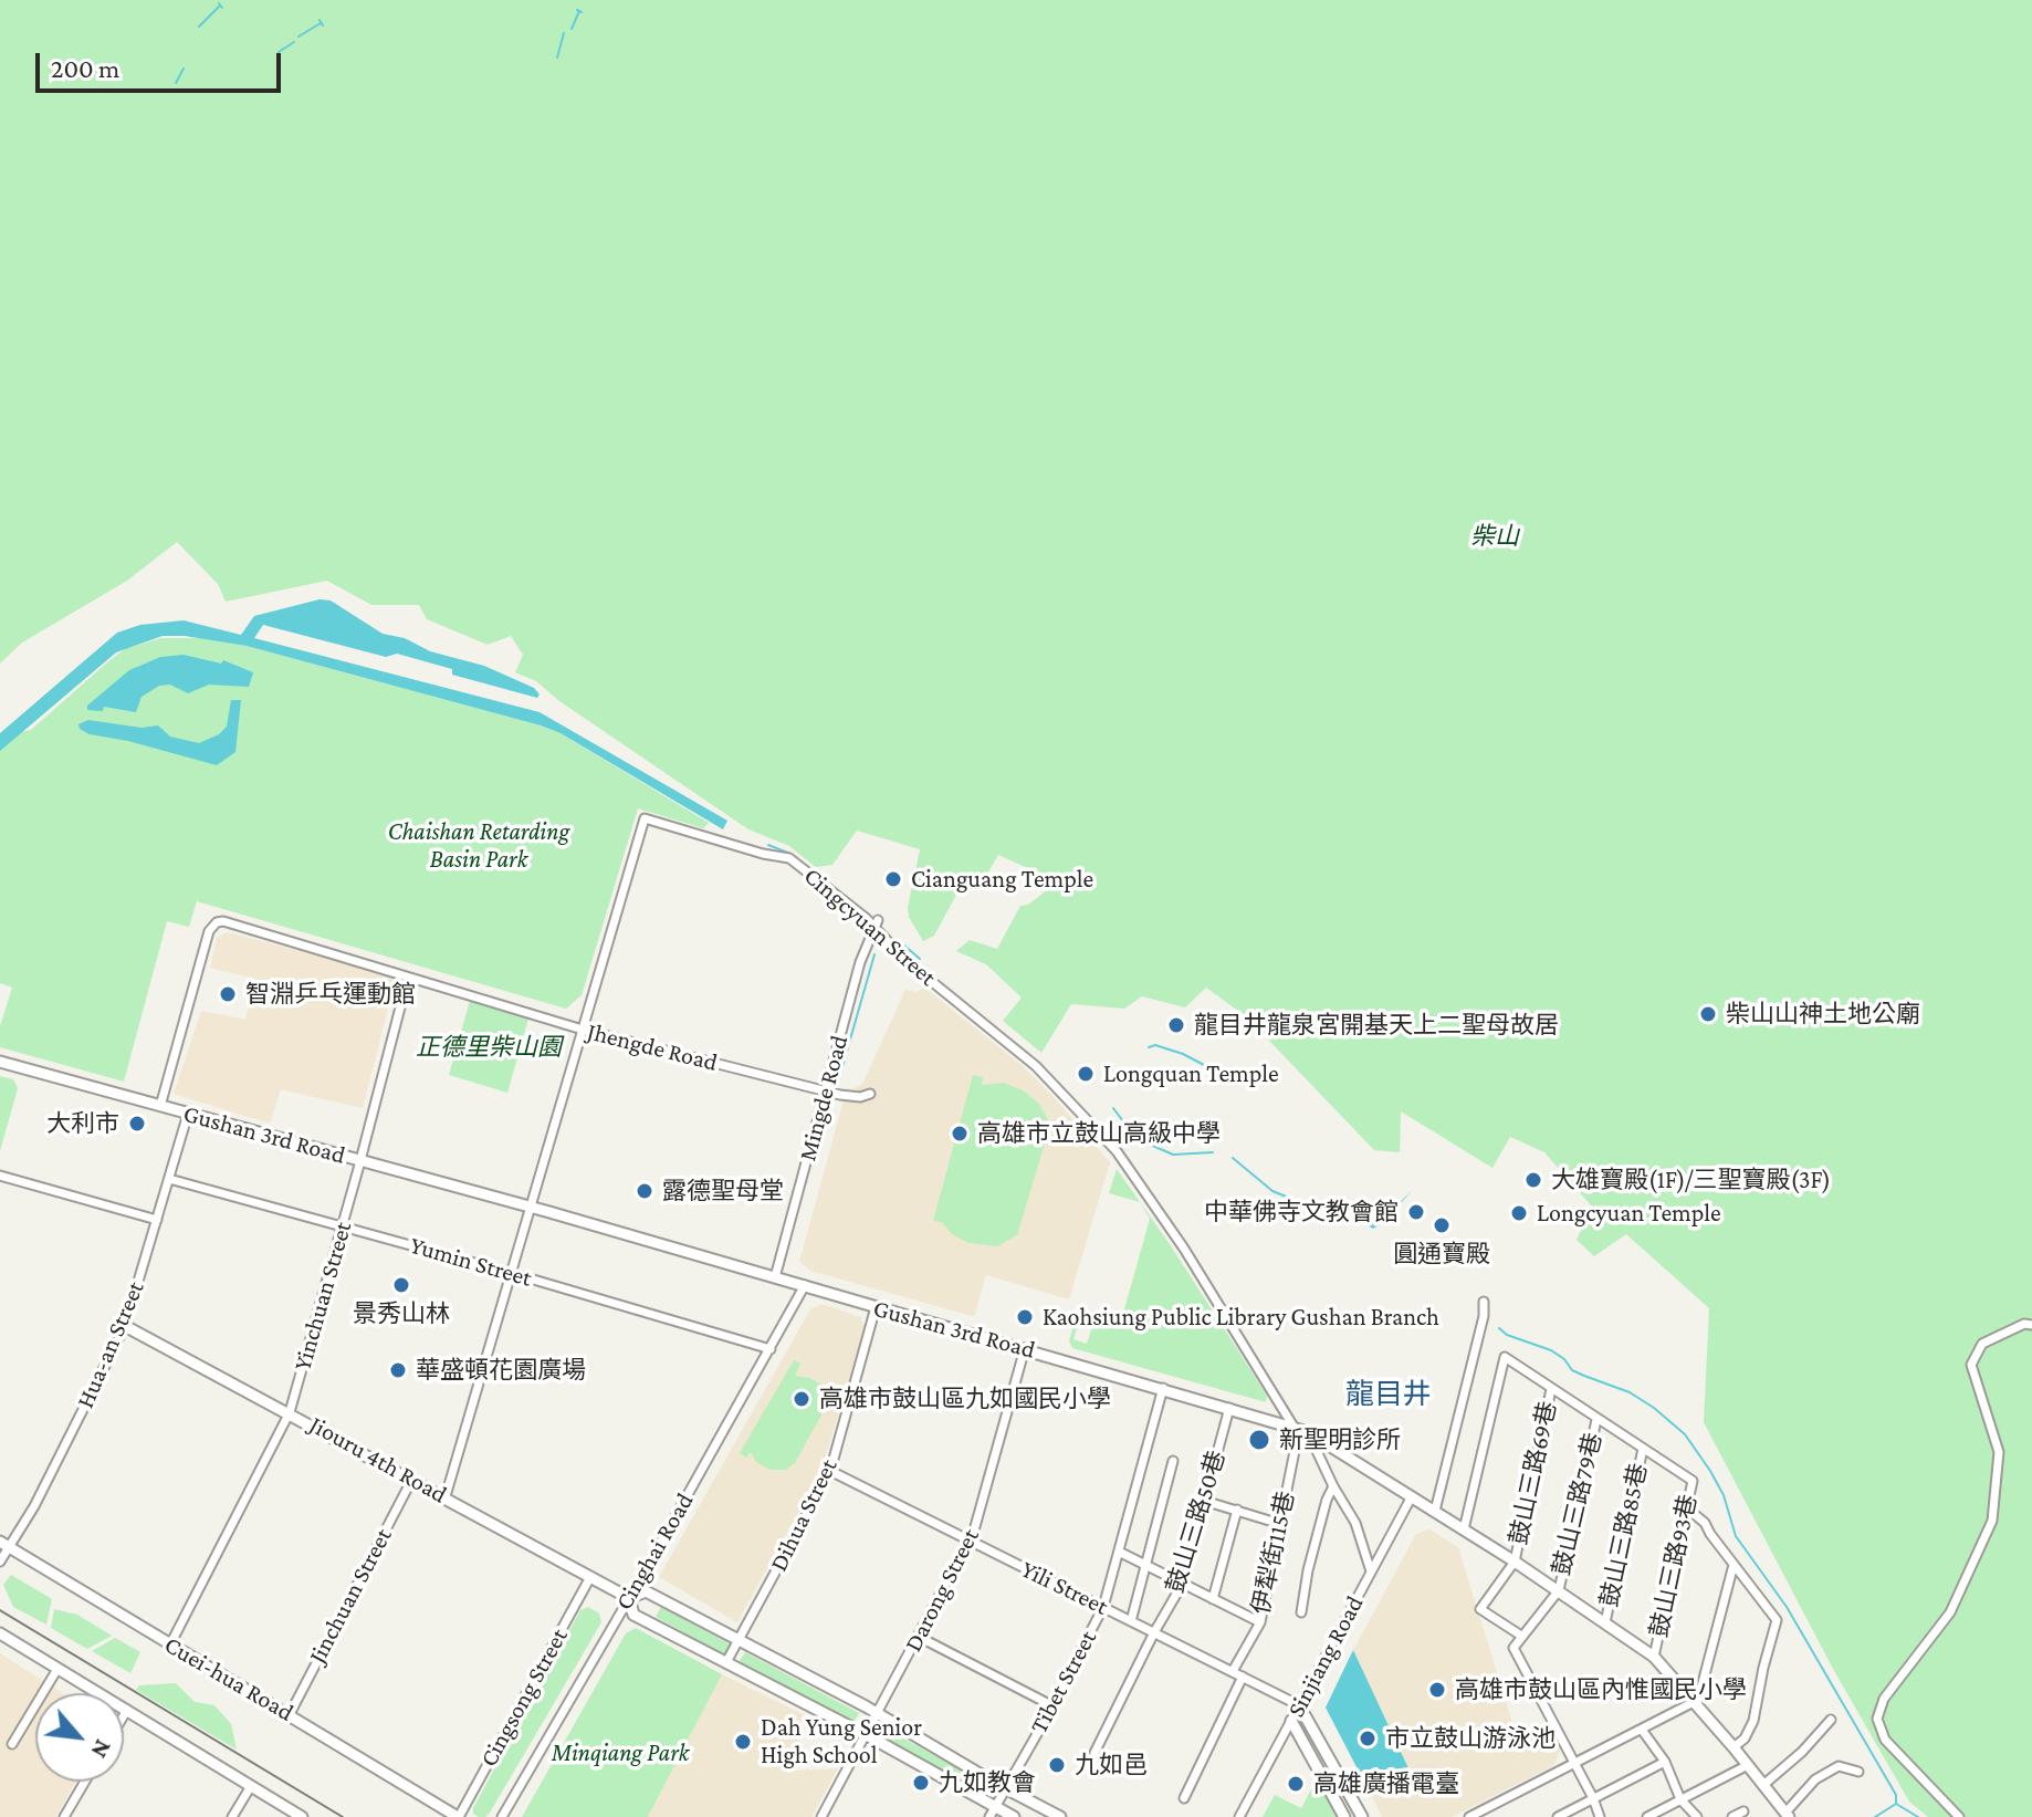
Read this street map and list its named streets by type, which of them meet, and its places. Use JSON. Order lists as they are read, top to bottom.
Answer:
{
  "streets": {
    "street": [
      "Cingcyuan Street",
      "Jhengde Road",
      "Mingde Road",
      "Gushan 3rd Road",
      "Yumin Street",
      "Yinchuan Street",
      "Hua-an Street",
      "Jiouru 4th Road",
      "鼓山三路69巷",
      "鼓山三路79巷",
      "Dihua Street",
      "鼓山三路50巷",
      "鼓山三路85巷",
      "Cinghai Road",
      "伊犁街115巷",
      "鼓山三路93巷",
      "Yili Street",
      "Darong Street",
      "Jinchuan Street",
      "Sinjiang Road",
      "Cuei-hua Road",
      "Tibet Street",
      "Cingsong Street"
    ]
  },
  "crossings": [
    ["Cingcyuan Street", "Jhengde Road"],
    ["Cingcyuan Street", "Mingde Road"],
    ["Cingcyuan Street", "Gushan 3rd Road"],
    ["Cingcyuan Street", "Yumin Street"],
    ["Cingcyuan Street", "Jiouru 4th Road"],
    ["Cingcyuan Street", "伊犁街115巷"],
    ["Cingcyuan Street", "Sinjiang Road"],
    ["Jhengde Road", "Mingde Road"],
    ["Jhengde Road", "Gushan 3rd Road"],
    ["Jhengde Road", "Yinchuan Street"],
    ["Mingde Road", "Gushan 3rd Road"],
    ["Gushan 3rd Road", "Yinchuan Street"],
    ["Gushan 3rd Road", "Hua-an Street"],
    ["Gushan 3rd Road", "鼓山三路69巷"],
    ["Gushan 3rd Road", "鼓山三路79巷"],
    ["Gushan 3rd Road", "Dihua Street"],
    ["Gushan 3rd Road", "鼓山三路50巷"],
    ["Gushan 3rd Road", "鼓山三路85巷"],
    ["Gushan 3rd Road", "Cinghai Road"],
    ["Gushan 3rd Road", "伊犁街115巷"],
    ["Gushan 3rd Road", "鼓山三路93巷"],
    ["Gushan 3rd Road", "Darong Street"],
    ["Gushan 3rd Road", "Sinjiang Road"],
    ["Gushan 3rd Road", "Tibet Street"],
    ["Yumin Street", "Yinchuan Street"],
    ["Yumin Street", "Hua-an Street"],
    ["Yumin Street", "Cinghai Road"],
    ["Yinchuan Street", "Jiouru 4th Road"],
    ["Yinchuan Street", "Cuei-hua Road"],
    ["Hua-an Street", "Jiouru 4th Road"],
    ["Hua-an Street", "Cuei-hua Road"],
    ["Jiouru 4th Road", "Dihua Street"],
    ["Jiouru 4th Road", "Cinghai Road"],
    ["Jiouru 4th Road", "Darong Street"],
    ["Jiouru 4th Road", "Jinchuan Street"],
    ["Jiouru 4th Road", "Tibet Street"],
    ["Jiouru 4th Road", "Cingsong Street"],
    ["鼓山三路69巷", "鼓山三路79巷"],
    ["鼓山三路79巷", "鼓山三路85巷"],
    ["Dihua Street", "Yili Street"],
    ["鼓山三路50巷", "Yili Street"],
    ["鼓山三路85巷", "鼓山三路93巷"],
    ["伊犁街115巷", "Yili Street"],
    ["Yili Street", "Darong Street"],
    ["Yili Street", "Sinjiang Road"],
    ["Yili Street", "Tibet Street"],
    ["Jinchuan Street", "Cuei-hua Road"],
    ["Cuei-hua Road", "Cingsong Street"]
  ],
  "districts": ["龍目井"],
  "parks": [
    "柴山",
    "Chaishan Retarding Basin Park",
    "正德里柴山園",
    "Minqiang Park"
  ],
  "places": [
    "Cianguang Temple",
    "智淵乒乓運動館",
    "柴山山神土地公廟",
    "龍目井龍泉宮開基天上二聖母故居",
    "Longquan Temple",
    "大利市",
    "高雄市立鼓山高級中學",
    "大雄寶殿(1F)/三聖寶殿(3F)",
    "露德聖母堂",
    "中華佛寺文教會館",
    "Longcyuan Temple",
    "圓通寶殿",
    "景秀山林",
    "Kaohsiung Public Library Gushan Branch",
    "華盛頓花園廣場",
    "高雄市鼓山區九如國民小學",
    "新聖明診所",
    "高雄市鼓山區內惟國民小學",
    "市立鼓山游泳池",
    "Dah Yung Senior High School",
    "九如邑",
    "九如教會",
    "高雄廣播電臺"
  ],
  "scale_bar": "200 m",
  "north": "bottom right"
}
